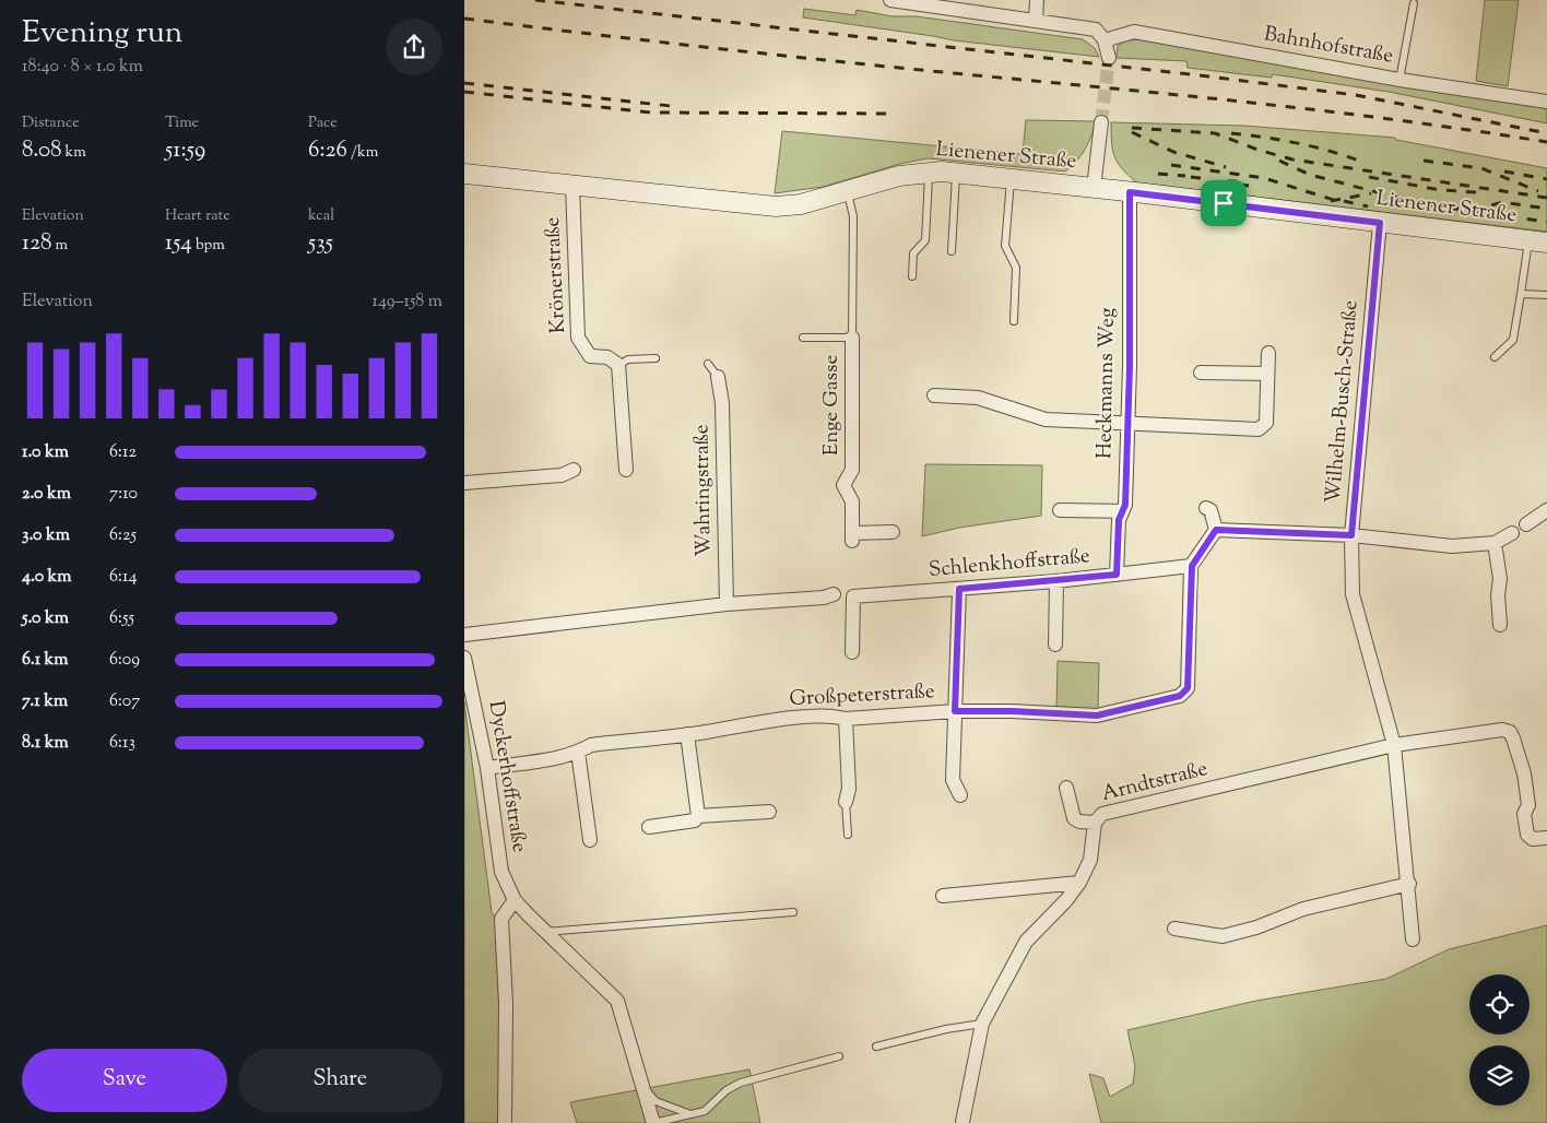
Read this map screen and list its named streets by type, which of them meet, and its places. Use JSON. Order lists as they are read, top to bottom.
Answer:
{
  "streets": {
    "street": [
      "Bahnhofstraße",
      "Lienener Straße",
      "Krönerstraße",
      "Heckmanns Weg",
      "Wilhelm-Busch-Straße",
      "Enge Gasse",
      "Wahringstraße",
      "Schlenkhoffstraße",
      "Großpeterstraße",
      "Dyckerhoffstraße",
      "Arndtstraße"
    ]
  },
  "crossings": [
    ["Lienener Straße", "Krönerstraße"],
    ["Lienener Straße", "Heckmanns Weg"],
    ["Lienener Straße", "Wilhelm-Busch-Straße"],
    ["Lienener Straße", "Enge Gasse"],
    ["Heckmanns Weg", "Schlenkhoffstraße"],
    ["Wilhelm-Busch-Straße", "Arndtstraße"],
    ["Schlenkhoffstraße", "Großpeterstraße"],
    ["Großpeterstraße", "Dyckerhoffstraße"]
  ],
  "page": {
    "heading": ["Evening run", "18:40 · 8 × 1.0 km"],
    "stats": [
      ["Distance", "8.08 km"],
      ["Time", "51:59"],
      ["Pace", "6:26 /km"],
      ["Elevation", "128 m"],
      ["Heart rate", "154 bpm"],
      ["kcal", "535"]
    ],
    "chart": ["Elevation", "149–158 m"],
    "list": [
      {
        "name": "1.0 km",
        "note": "6:12"
      },
      {
        "name": "2.0 km",
        "note": "7:10"
      },
      {
        "name": "3.0 km",
        "note": "6:25"
      },
      {
        "name": "4.0 km",
        "note": "6:14"
      },
      {
        "name": "5.0 km",
        "note": "6:55"
      },
      {
        "name": "6.1 km",
        "note": "6:09"
      },
      {
        "name": "7.1 km",
        "note": "6:07"
      },
      {
        "name": "8.1 km",
        "note": "6:13"
      }
    ],
    "buttons": ["Save", "Share"]
  }
}
